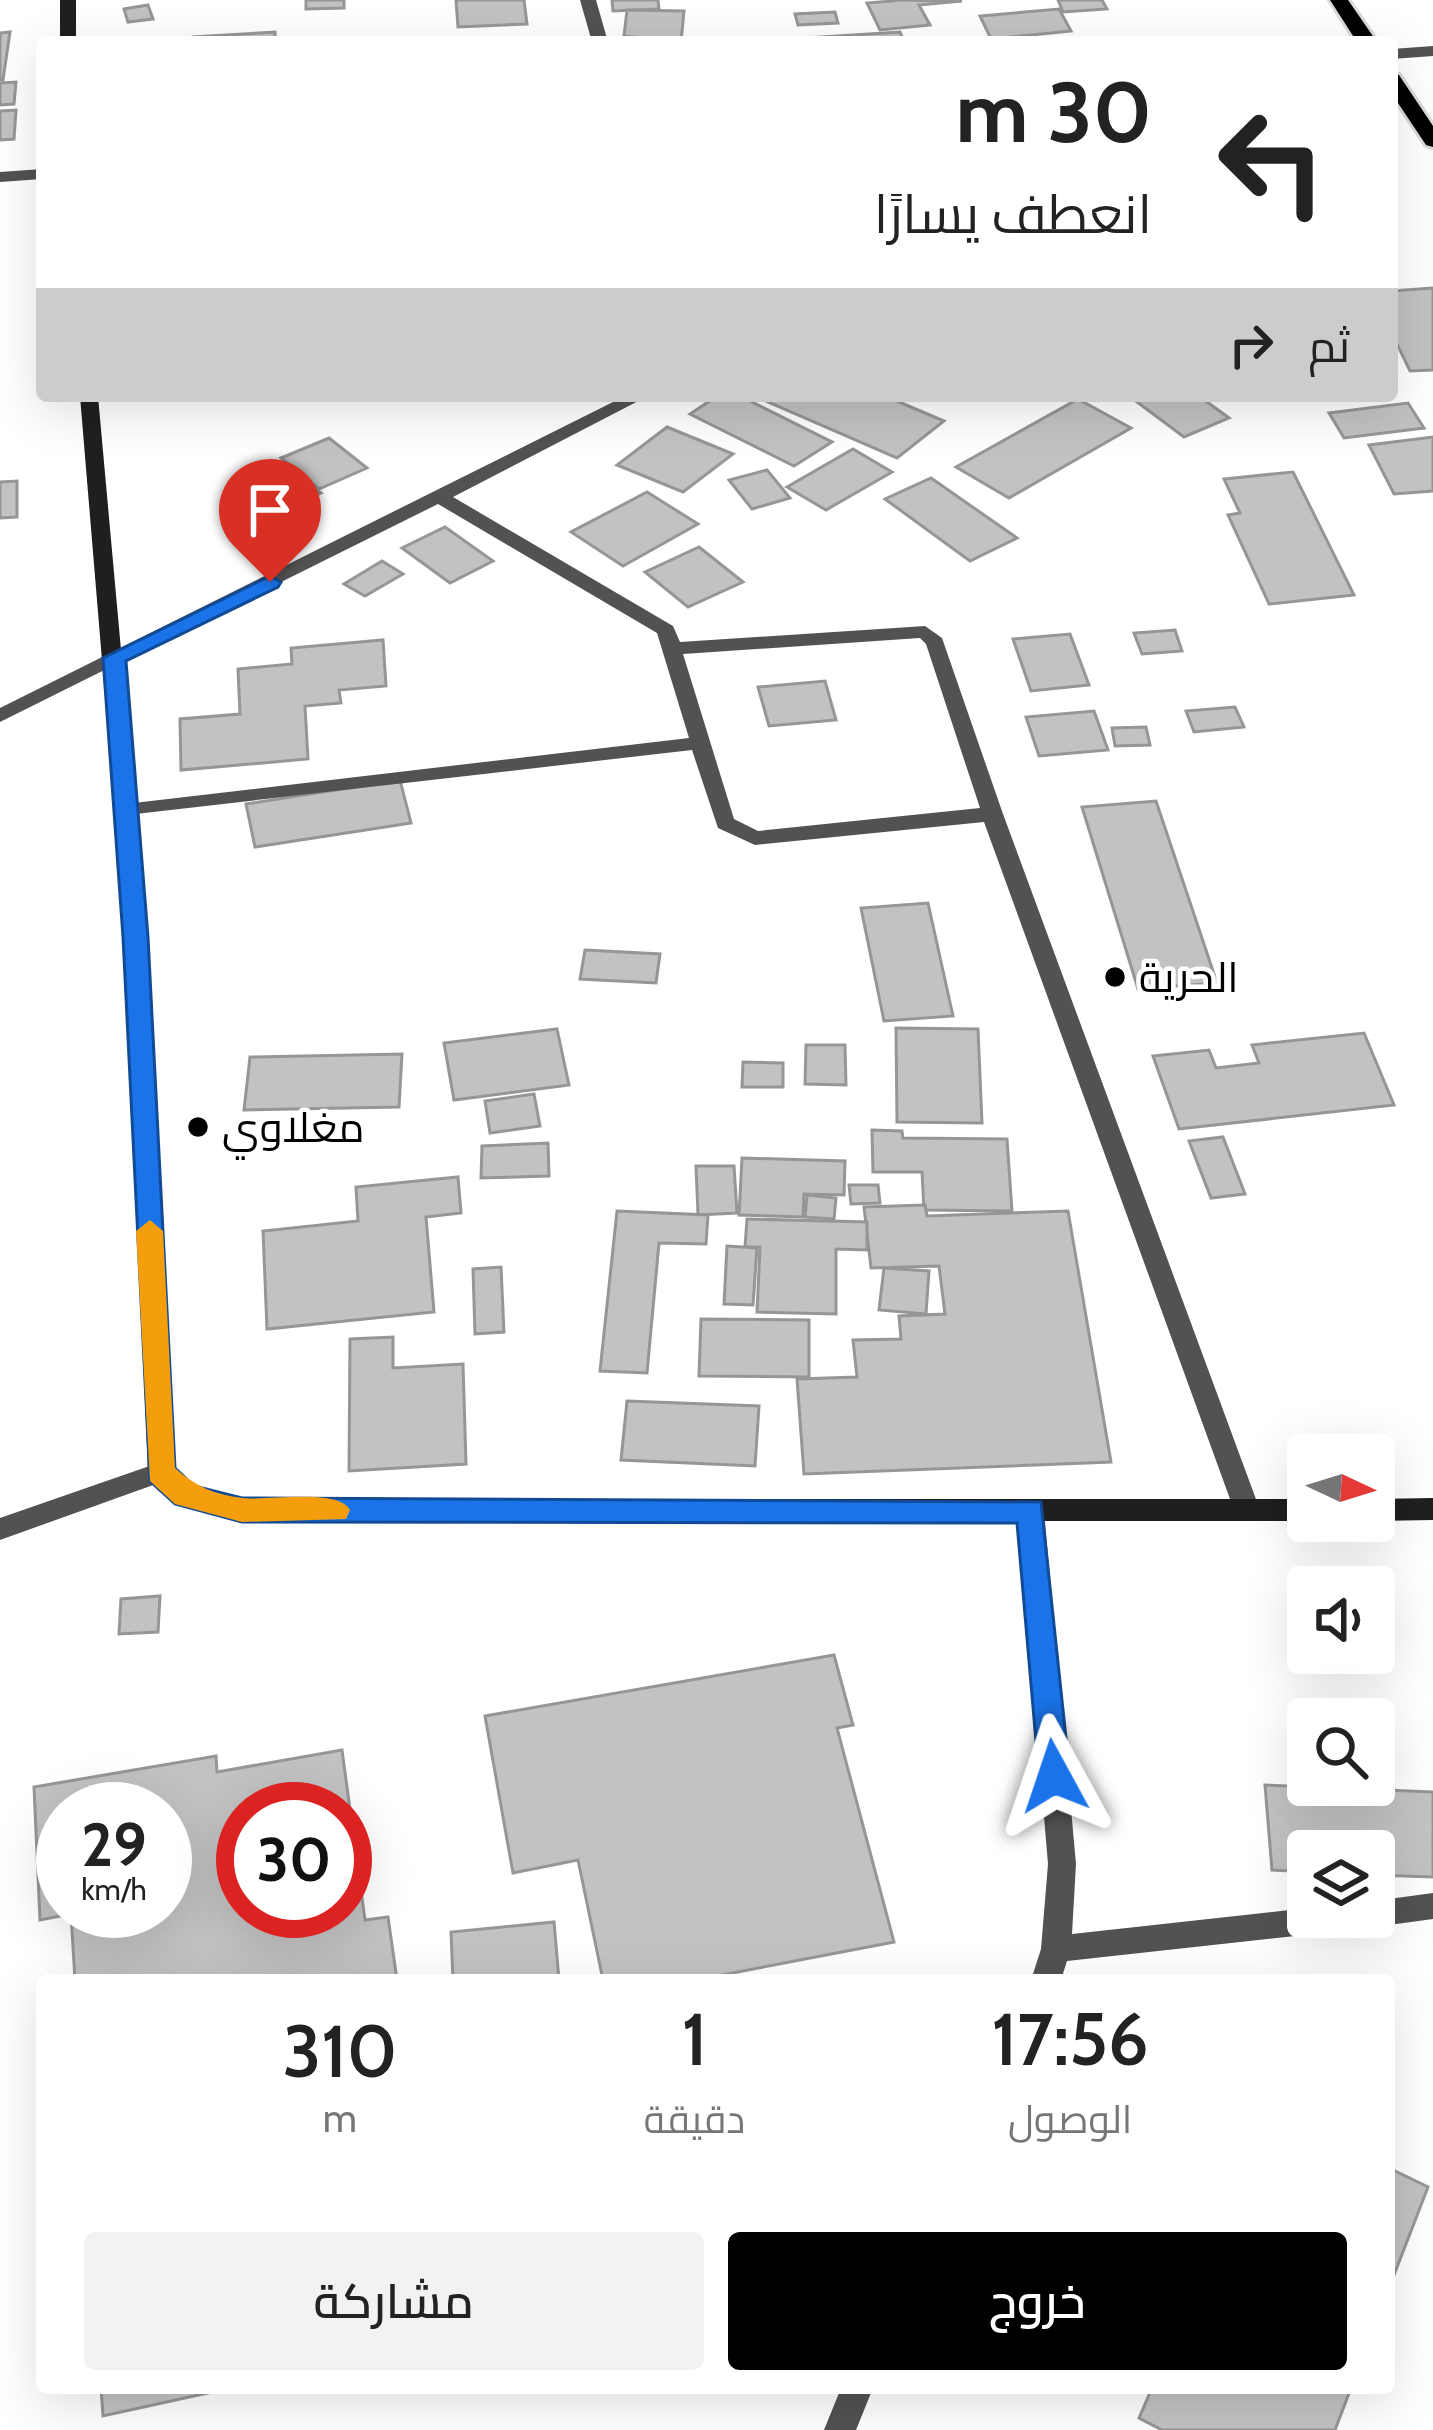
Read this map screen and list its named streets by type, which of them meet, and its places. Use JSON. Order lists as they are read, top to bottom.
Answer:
{
  "places": ["الحرية", "مغلاوي"],
  "north": "right",
  "page": {
    "turn": ["30 m", "انعطف يسارًا"],
    "then": "ثم",
    "speed": "29 km/h",
    "limit": "30",
    "eta": [
      "17:56",
      "الوصول",
      "1",
      "دقيقة",
      "310",
      "m"
    ],
    "buttons": ["خروج", "مشاركة"]
  }
}
